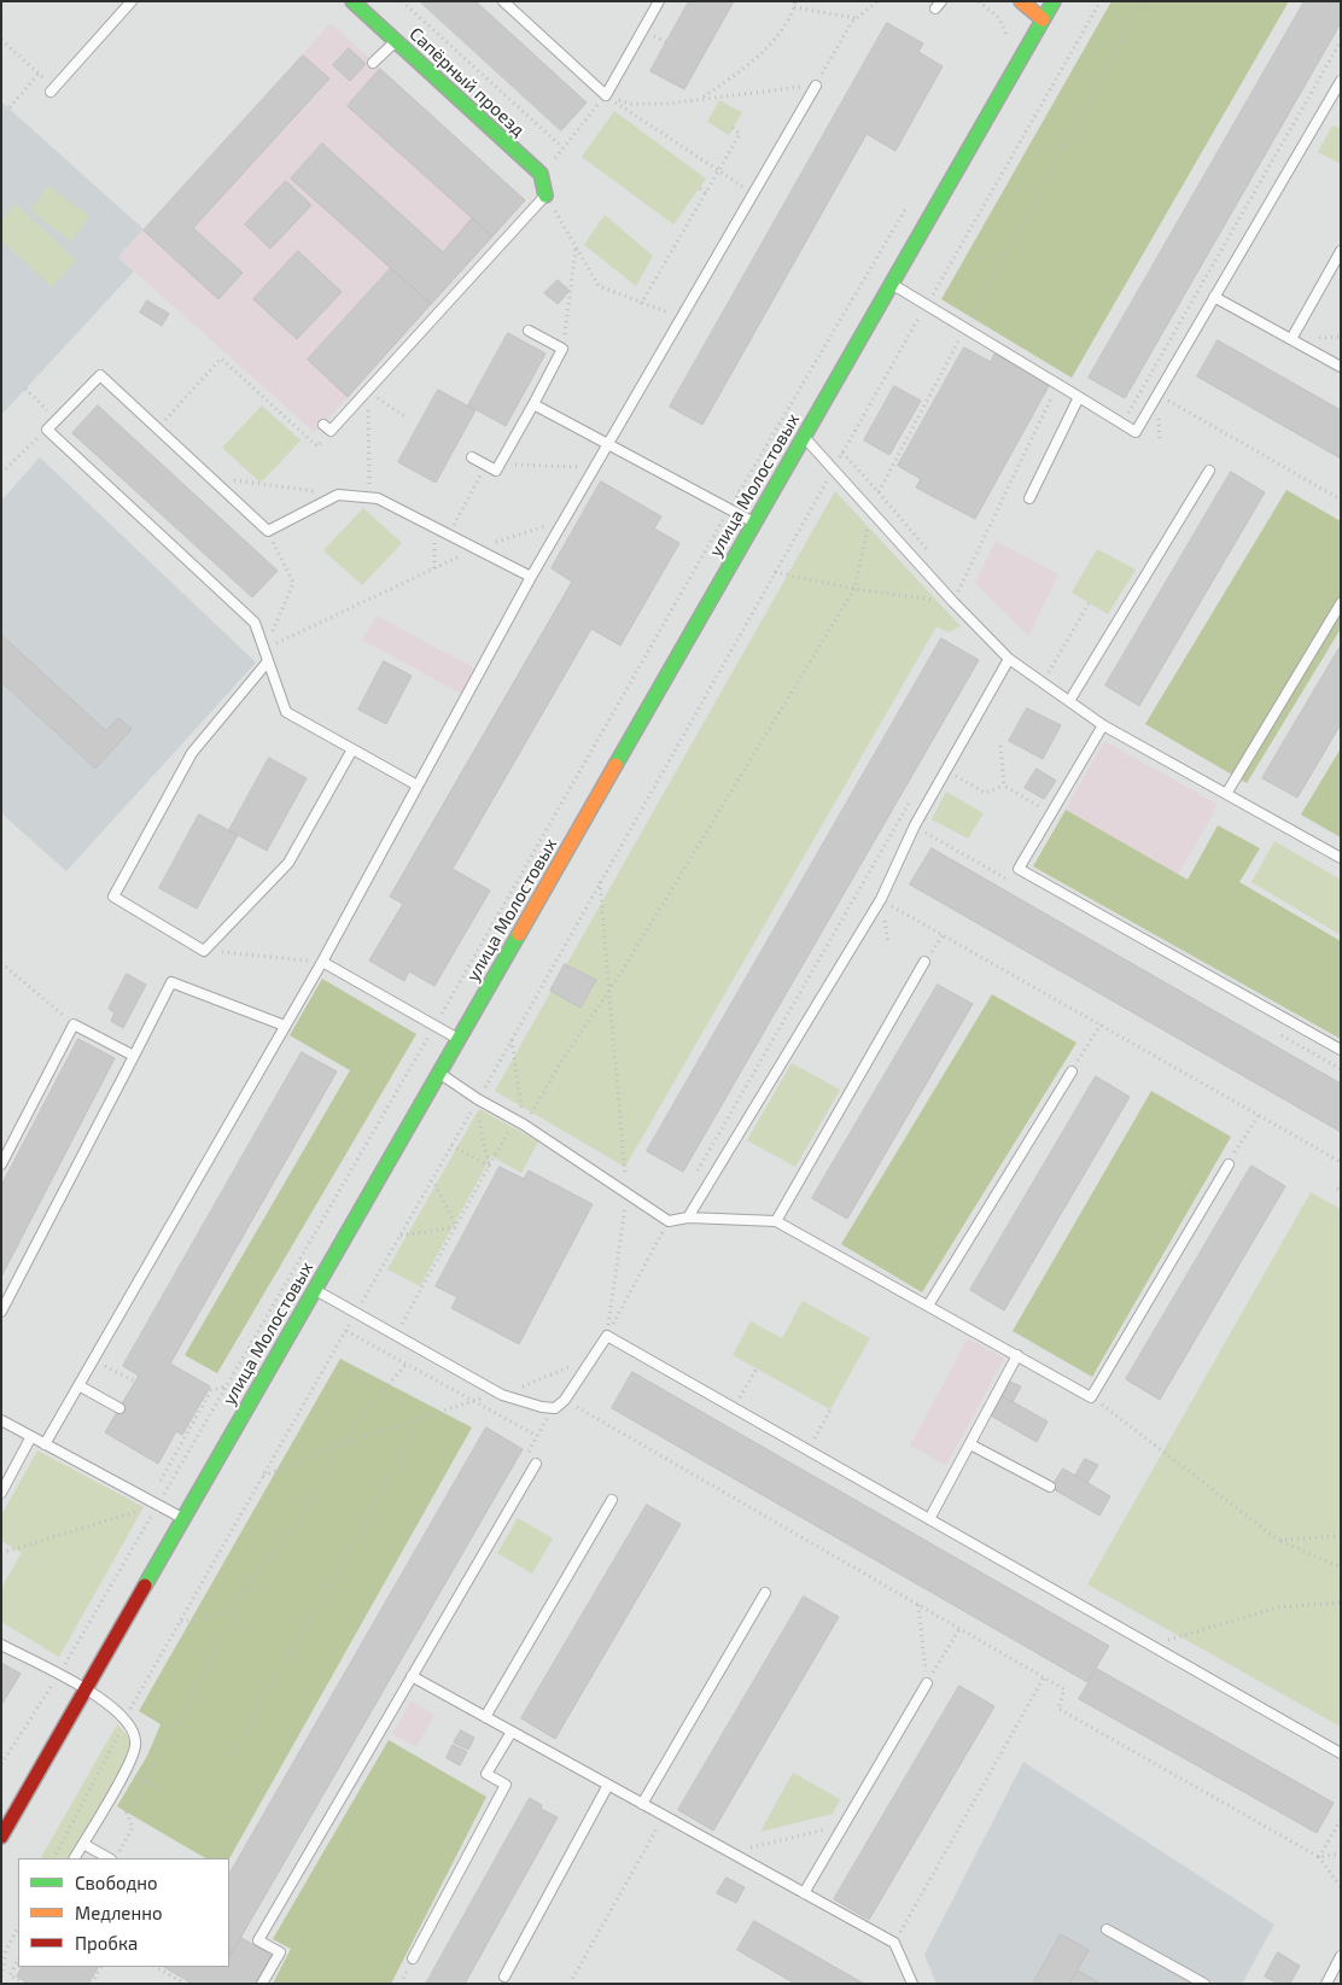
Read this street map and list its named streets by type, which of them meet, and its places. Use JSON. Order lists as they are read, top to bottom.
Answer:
{
  "streets": {
    "street": ["Сапёрный проезд", "улица Молостовых"]
  },
  "legend": ["Свободно", "Медленно", "Пробка"]
}
